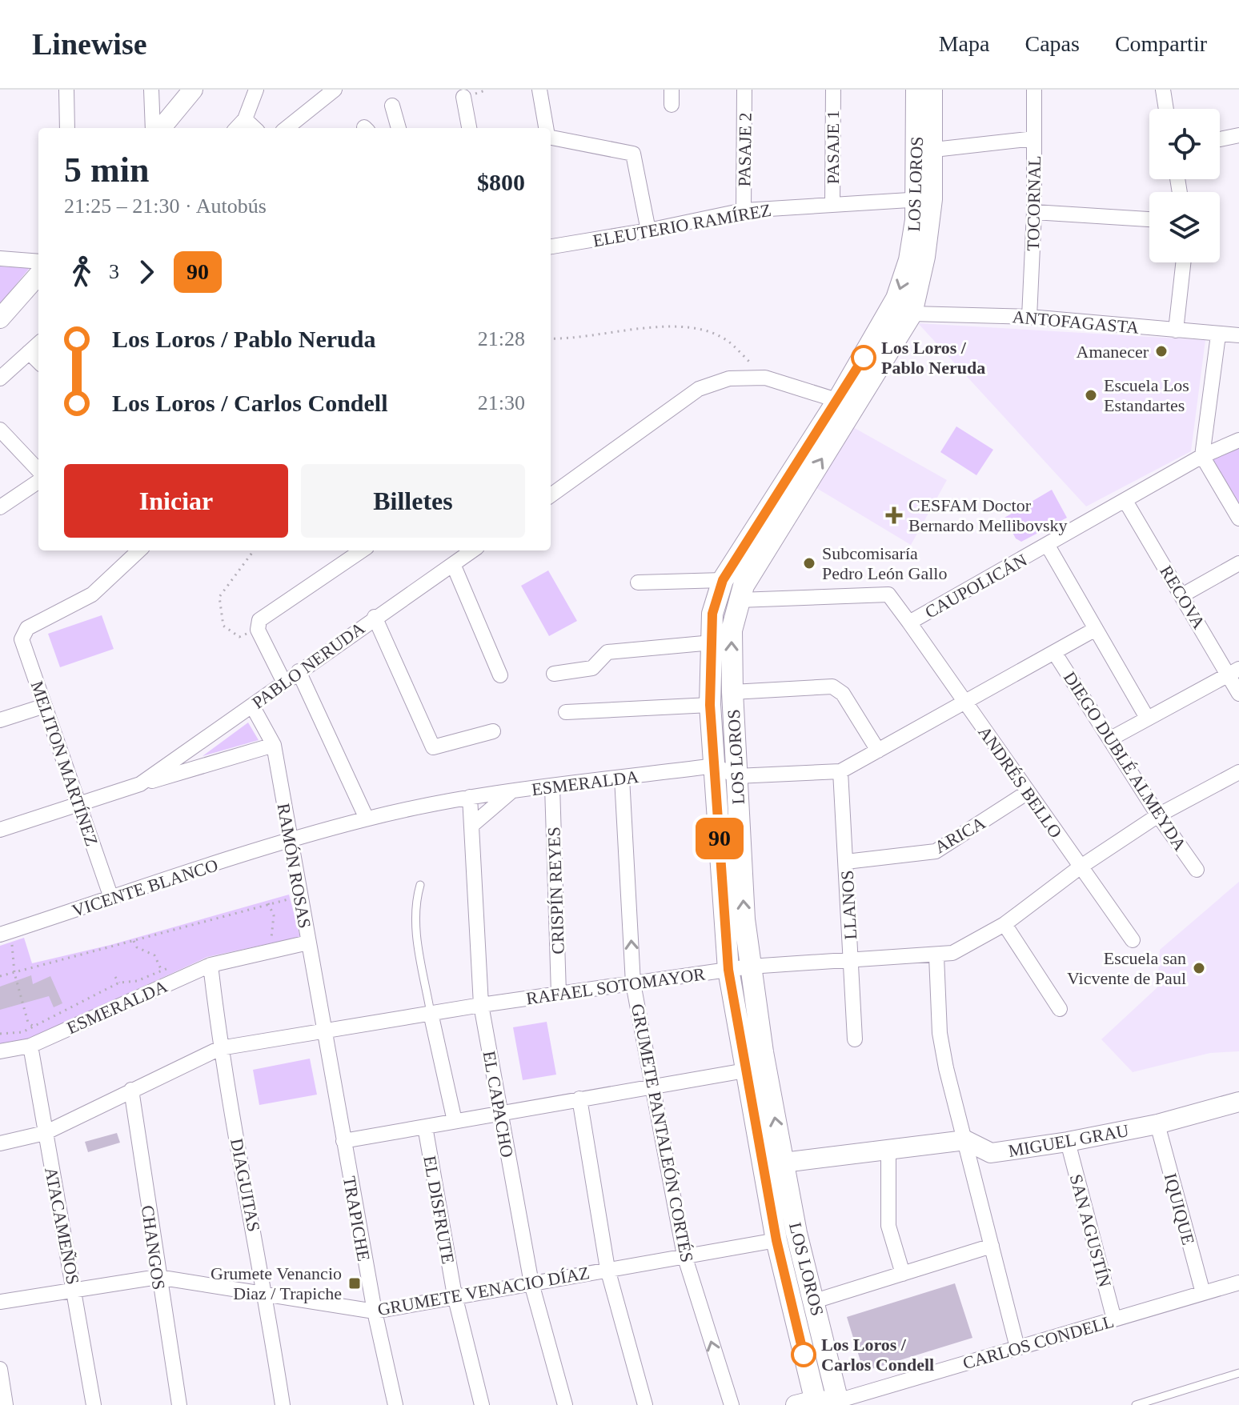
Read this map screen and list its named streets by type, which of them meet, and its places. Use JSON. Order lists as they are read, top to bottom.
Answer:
{
  "streets": {
    "main road": ["LOS LOROS"],
    "street": [
      "PASAJE 1",
      "PASAJE 2",
      "TOCORNAL",
      "ELEUTERIO RAMÍREZ",
      "ANTOFAGASTA",
      "CAUPOLICÁN",
      "RECOVA",
      "PABLO NERUDA",
      "DIEGO DUBLÉ ALMEYDA",
      "MELITON MARTÍNEZ",
      "ANDRÉS BELLO",
      "ESMERALDA",
      "ARICA",
      "RAMÓN ROSAS",
      "VICENTE BLANCO",
      "CRISPÍN REYES",
      "LLANOS",
      "RAFAEL SOTOMAYOR",
      "EL CAPACHO",
      "GRUMETE PANTALEÓN CORTÉS",
      "MIGUEL GRAU",
      "DIAGUITAS",
      "IQUIQUE",
      "EL DISFRUTE",
      "TRAPICHE",
      "ATACAMEÑOS",
      "SAN AGUSTÍN",
      "CHANGOS",
      "GRUMETE VENACIO DÍAZ",
      "CARLOS CONDELL"
    ]
  },
  "crossings": [
    ["PASAJE 1", "ELEUTERIO RAMÍREZ"],
    ["PASAJE 2", "ELEUTERIO RAMÍREZ"],
    ["LOS LOROS", "TOCORNAL"],
    ["LOS LOROS", "ELEUTERIO RAMÍREZ"],
    ["LOS LOROS", "ANTOFAGASTA"],
    ["LOS LOROS", "CAUPOLICÁN"],
    ["LOS LOROS", "ESMERALDA"],
    ["LOS LOROS", "RAFAEL SOTOMAYOR"],
    ["LOS LOROS", "GRUMETE VENACIO DÍAZ"],
    ["LOS LOROS", "CARLOS CONDELL"],
    ["TOCORNAL", "ANTOFAGASTA"],
    ["CAUPOLICÁN", "RECOVA"],
    ["CAUPOLICÁN", "ANDRÉS BELLO"],
    ["PABLO NERUDA", "MELITON MARTÍNEZ"],
    ["PABLO NERUDA", "RAMÓN ROSAS"],
    ["DIEGO DUBLÉ ALMEYDA", "RAFAEL SOTOMAYOR"],
    ["MELITON MARTÍNEZ", "VICENTE BLANCO"],
    ["ANDRÉS BELLO", "ARICA"],
    ["ANDRÉS BELLO", "RAFAEL SOTOMAYOR"],
    ["ESMERALDA", "RAMÓN ROSAS"],
    ["ESMERALDA", "VICENTE BLANCO"],
    ["ESMERALDA", "CRISPÍN REYES"],
    ["ESMERALDA", "EL CAPACHO"],
    ["ESMERALDA", "GRUMETE PANTALEÓN CORTÉS"],
    ["ESMERALDA", "DIAGUITAS"],
    ["ESMERALDA", "ATACAMEÑOS"],
    ["ARICA", "LLANOS"],
    ["RAMÓN ROSAS", "VICENTE BLANCO"],
    ["RAMÓN ROSAS", "RAFAEL SOTOMAYOR"],
    ["RAMÓN ROSAS", "TRAPICHE"],
    ["CRISPÍN REYES", "RAFAEL SOTOMAYOR"],
    ["LLANOS", "RAFAEL SOTOMAYOR"],
    ["RAFAEL SOTOMAYOR", "EL CAPACHO"],
    ["RAFAEL SOTOMAYOR", "GRUMETE PANTALEÓN CORTÉS"],
    ["RAFAEL SOTOMAYOR", "DIAGUITAS"],
    ["RAFAEL SOTOMAYOR", "TRAPICHE"],
    ["RAFAEL SOTOMAYOR", "ATACAMEÑOS"],
    ["RAFAEL SOTOMAYOR", "CHANGOS"],
    ["EL CAPACHO", "GRUMETE VENACIO DÍAZ"],
    ["GRUMETE PANTALEÓN CORTÉS", "GRUMETE VENACIO DÍAZ"],
    ["MIGUEL GRAU", "IQUIQUE"],
    ["MIGUEL GRAU", "SAN AGUSTÍN"],
    ["DIAGUITAS", "GRUMETE VENACIO DÍAZ"],
    ["IQUIQUE", "CARLOS CONDELL"],
    ["EL DISFRUTE", "GRUMETE VENACIO DÍAZ"],
    ["TRAPICHE", "GRUMETE VENACIO DÍAZ"],
    ["ATACAMEÑOS", "GRUMETE VENACIO DÍAZ"],
    ["SAN AGUSTÍN", "CARLOS CONDELL"],
    ["CHANGOS", "GRUMETE VENACIO DÍAZ"]
  ],
  "places": {
    "other": [
      "Amanecer",
      "Los Loros / Pablo Neruda",
      "Escuela Los Estandartes",
      "Subcomisaría Pedro León Gallo",
      "Escuela san Vicvente de Paul",
      "Los Loros / Carlos Condell"
    ],
    "health": ["CESFAM Doctor Bernardo Mellibovsky"],
    "transit": ["Grumete Venancio Diaz / Trapiche"]
  },
  "lines": ["bus line 90"],
  "page": {
    "header": "Linewise",
    "nav": ["Mapa", "Capas", "Compartir"],
    "on_map": "90",
    "heading": ["5 min", "21:25 – 21:30 · Autobús", "$800"],
    "legs": ["3", "90"],
    "list": [
      {
        "name": "Los Loros / Pablo Neruda",
        "value": "21:28"
      },
      {
        "name": "Los Loros / Carlos Condell",
        "value": "21:30"
      }
    ],
    "buttons": ["Iniciar", "Billetes"]
  }
}
